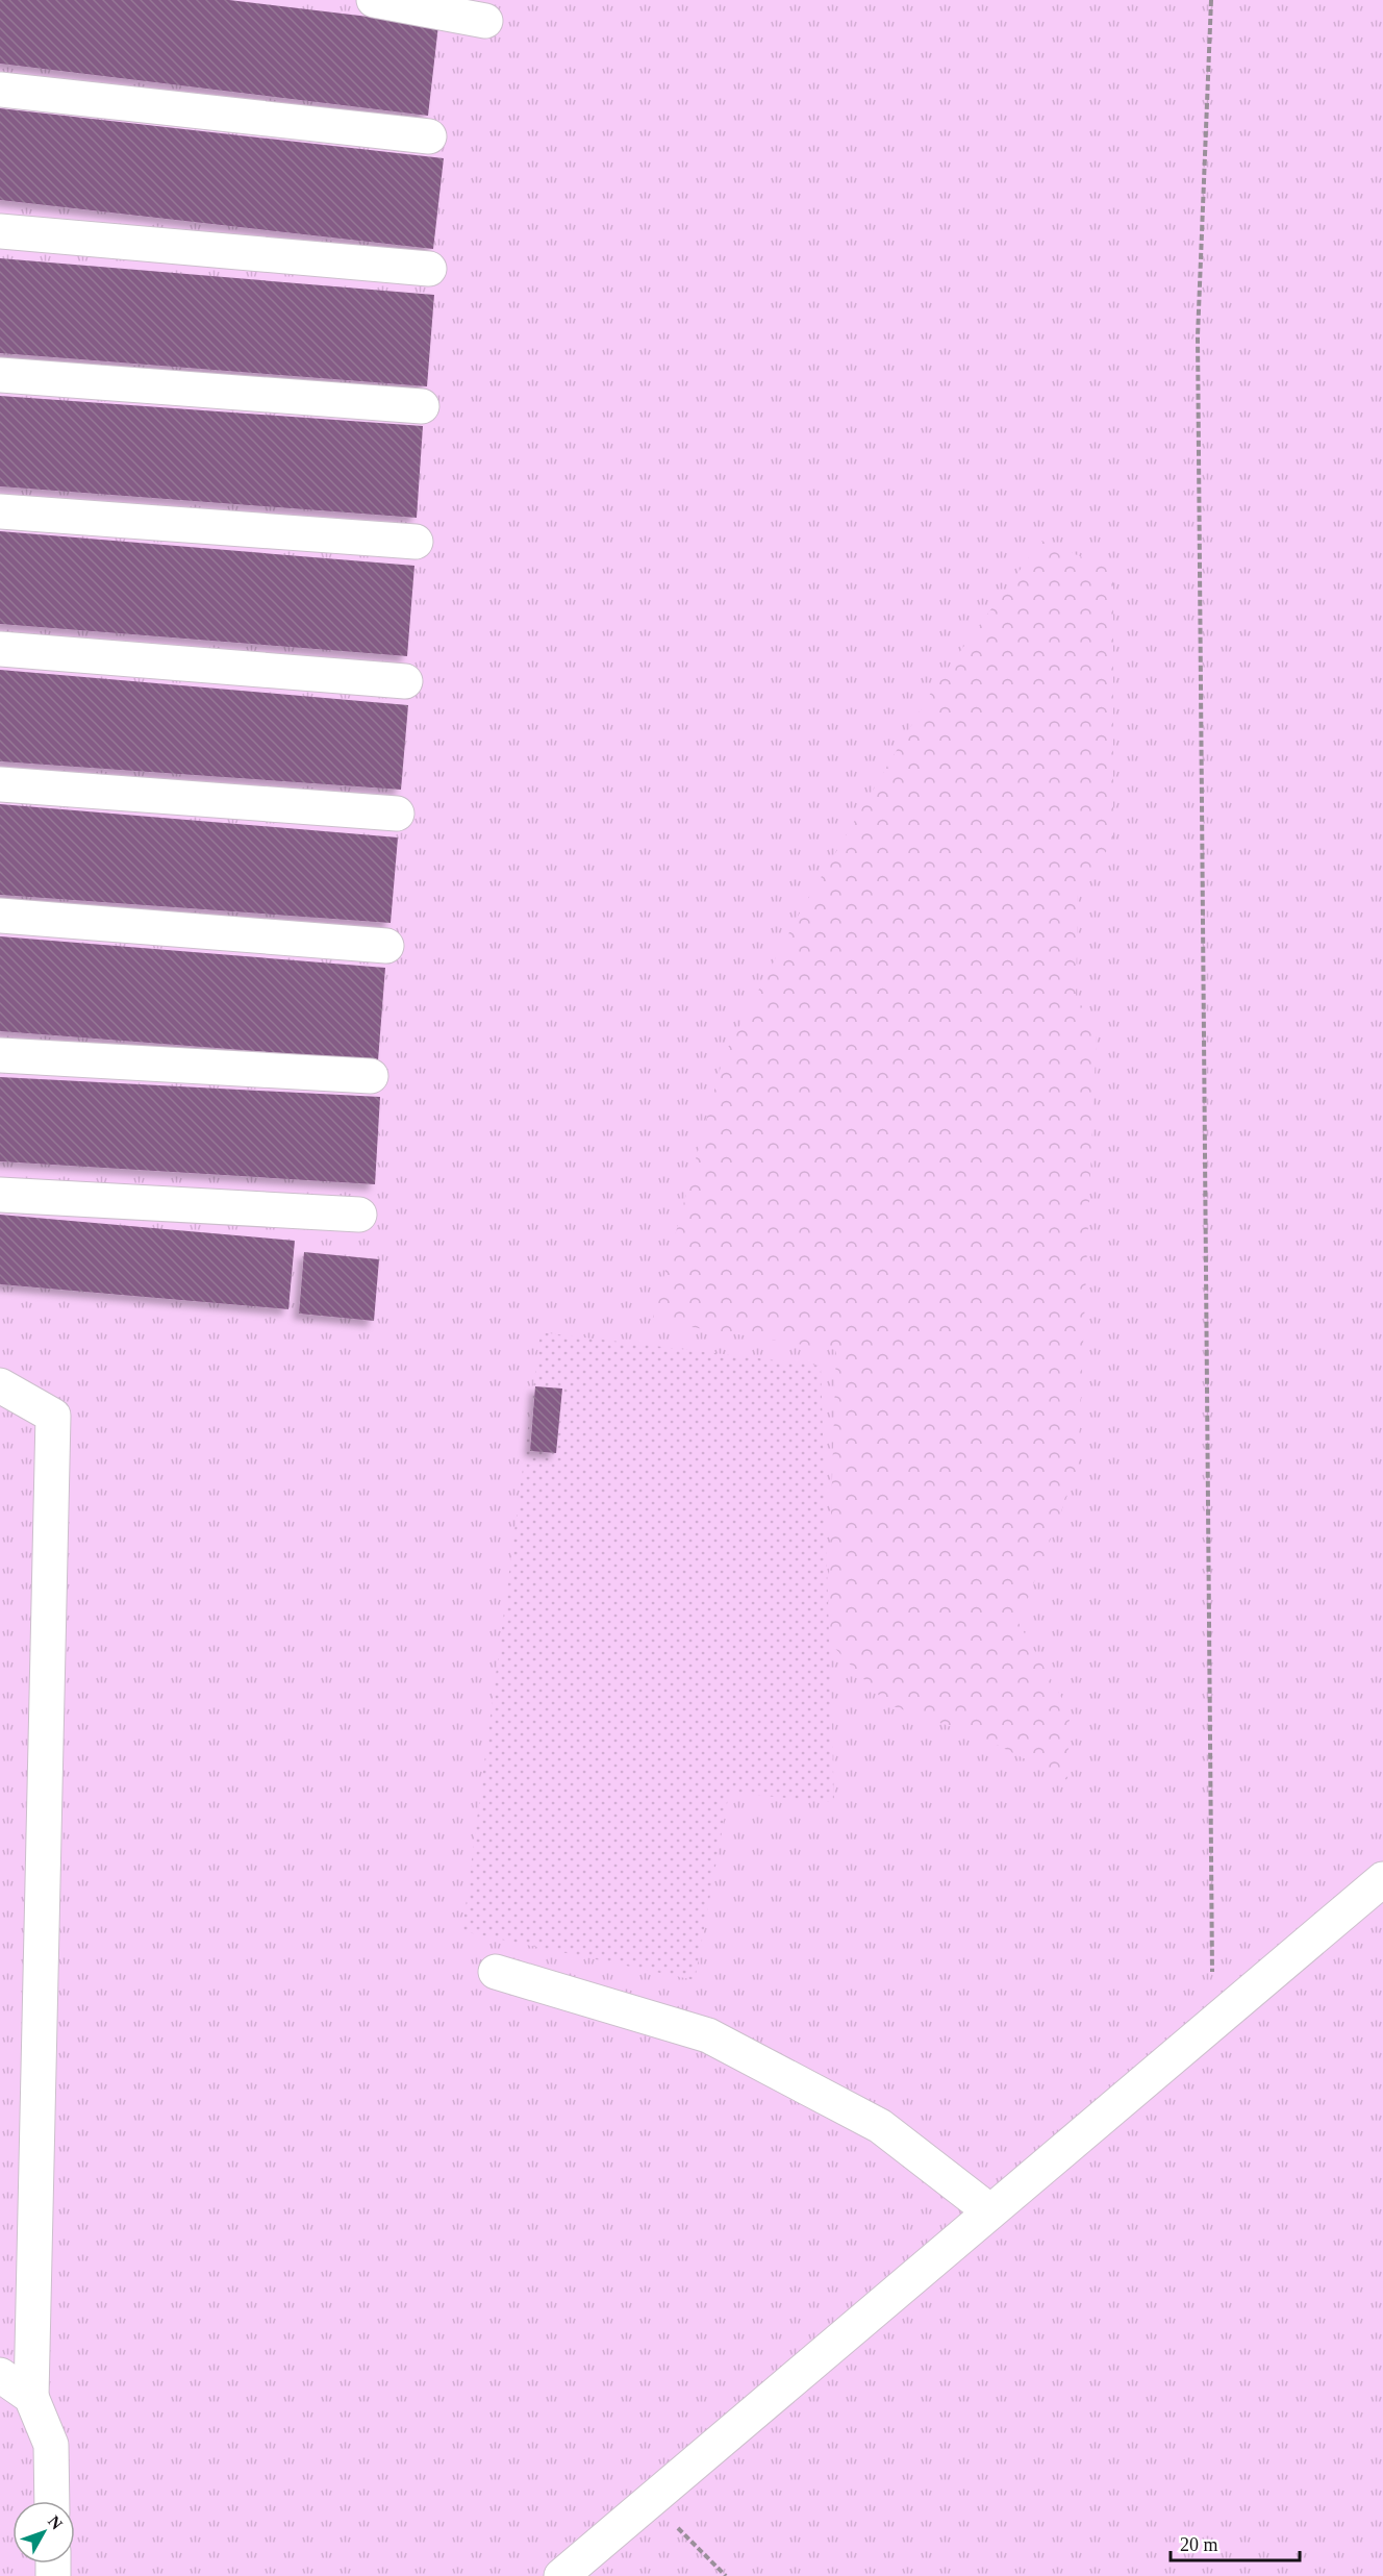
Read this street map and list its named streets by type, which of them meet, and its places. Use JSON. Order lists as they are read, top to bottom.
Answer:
{
  "scale_bar": "20 m",
  "north": "top right"
}
